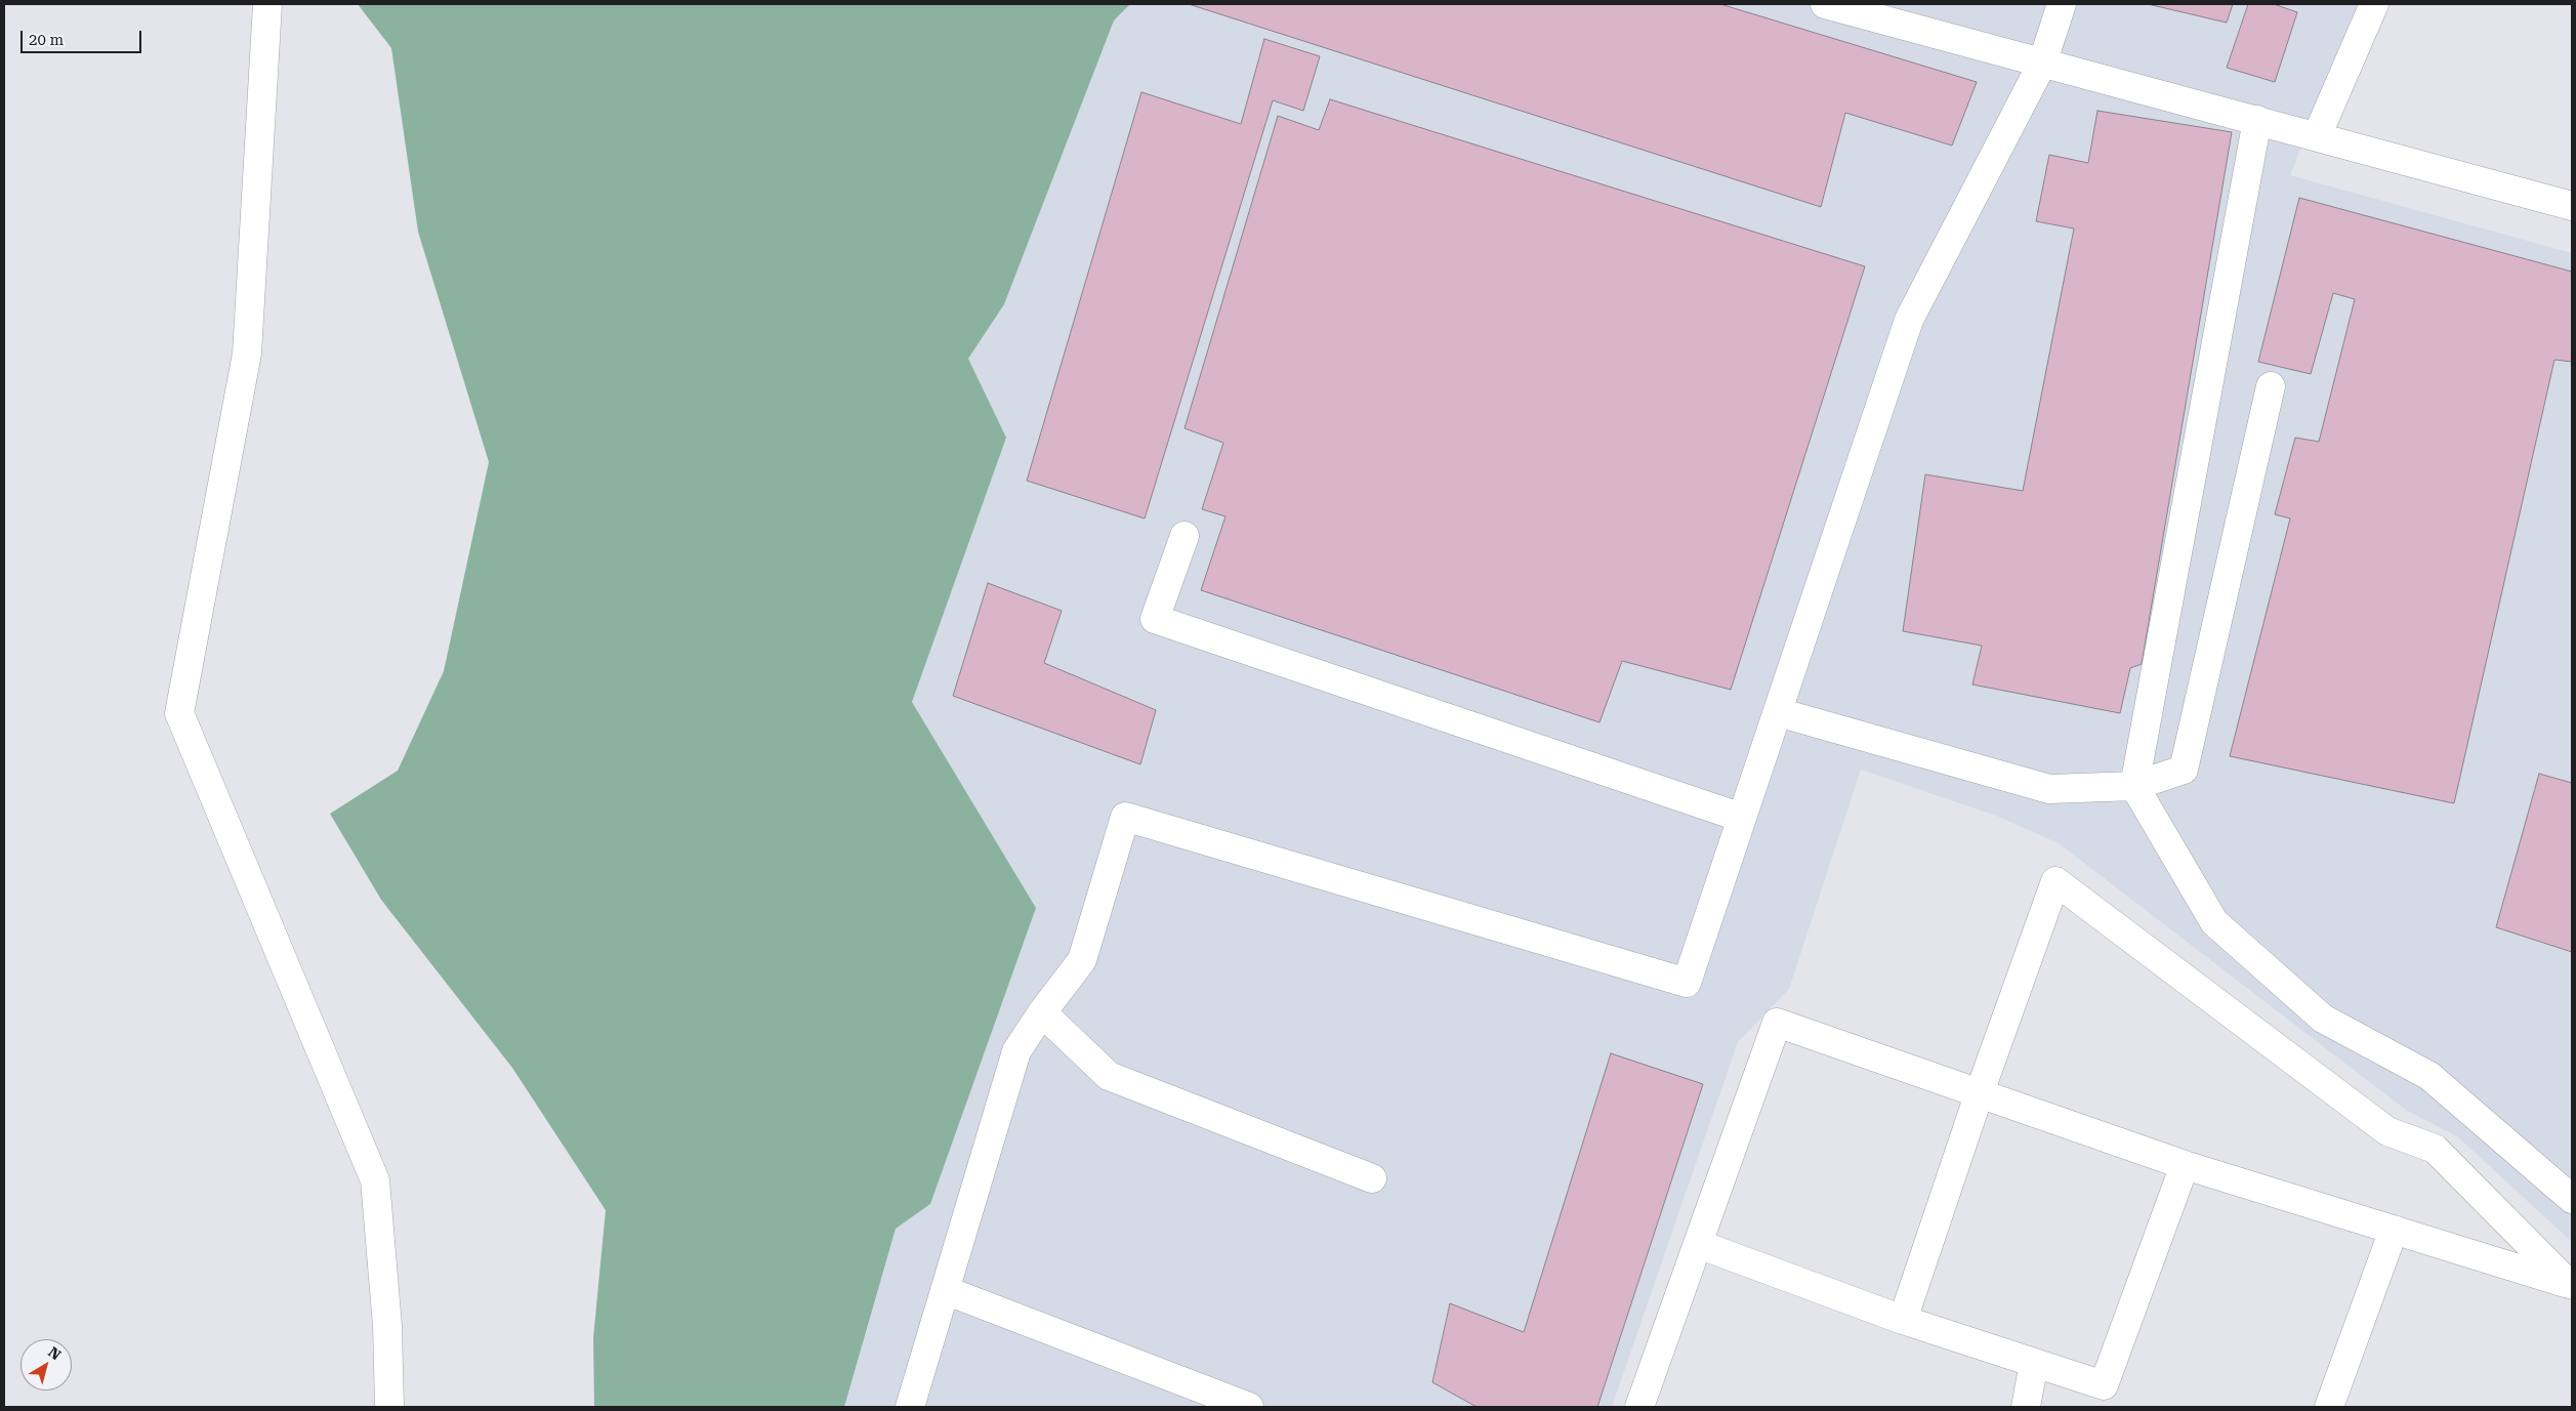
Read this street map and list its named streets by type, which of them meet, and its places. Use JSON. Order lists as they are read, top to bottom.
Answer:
{
  "scale_bar": "20 m",
  "north": "top right"
}
